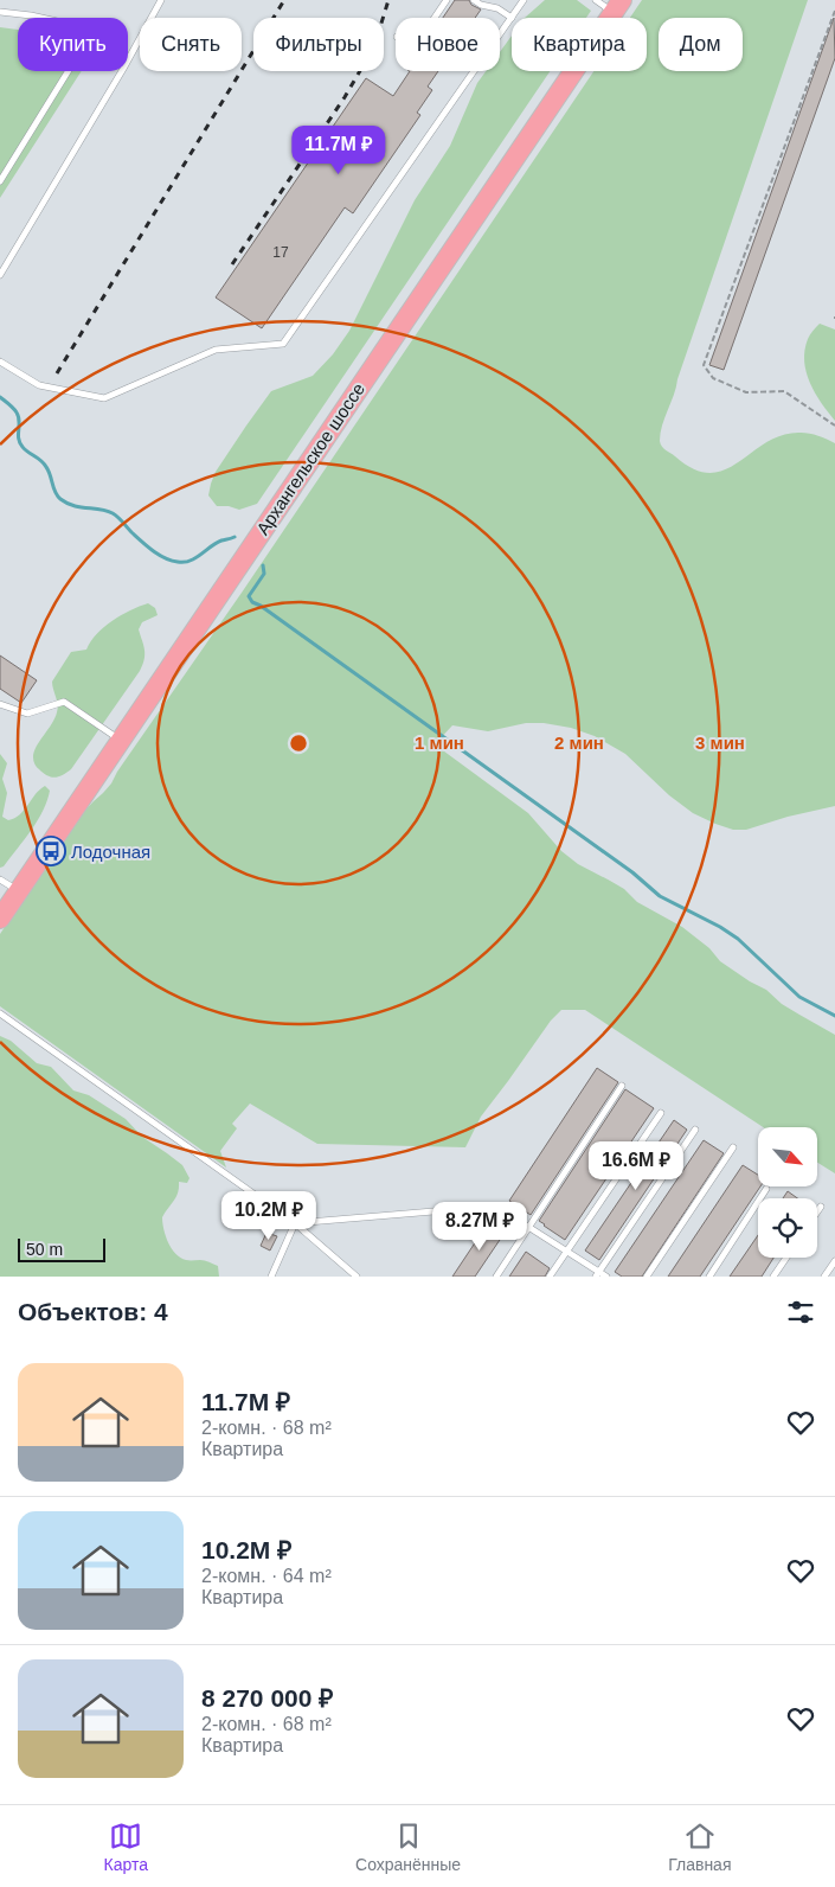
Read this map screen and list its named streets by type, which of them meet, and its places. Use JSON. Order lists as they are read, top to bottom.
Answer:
{
  "streets": {
    "main road": ["Архангельское шоссе"]
  },
  "places": {
    "bus stop": ["Лодочная"]
  },
  "house_numbers": ["17"],
  "scale_bar": "50 m",
  "north": "bottom right",
  "page": {
    "chip": [
      "Купить",
      "Снять",
      "Фильтры",
      "Новое",
      "Квартира",
      "Дом"
    ],
    "price": [
      "11.7M ₽",
      "16.6M ₽",
      "10.2M ₽",
      "8.27M ₽"
    ],
    "scale": "50 m",
    "heading": "Объектов: 4",
    "list": [
      {
        "name": "11.7M ₽",
        "note": "2-комн. · 68 m² · Квартира"
      },
      {
        "name": "10.2M ₽",
        "note": "2-комн. · 64 m² · Квартира"
      },
      {
        "name": "8 270 000 ₽",
        "note": "2-комн. · 68 m² · Квартира"
      }
    ],
    "tabs": ["Карта", "Сохранённые", "Главная"]
  },
  "rings": ["1 мин", "2 мин", "3 мин"]
}
